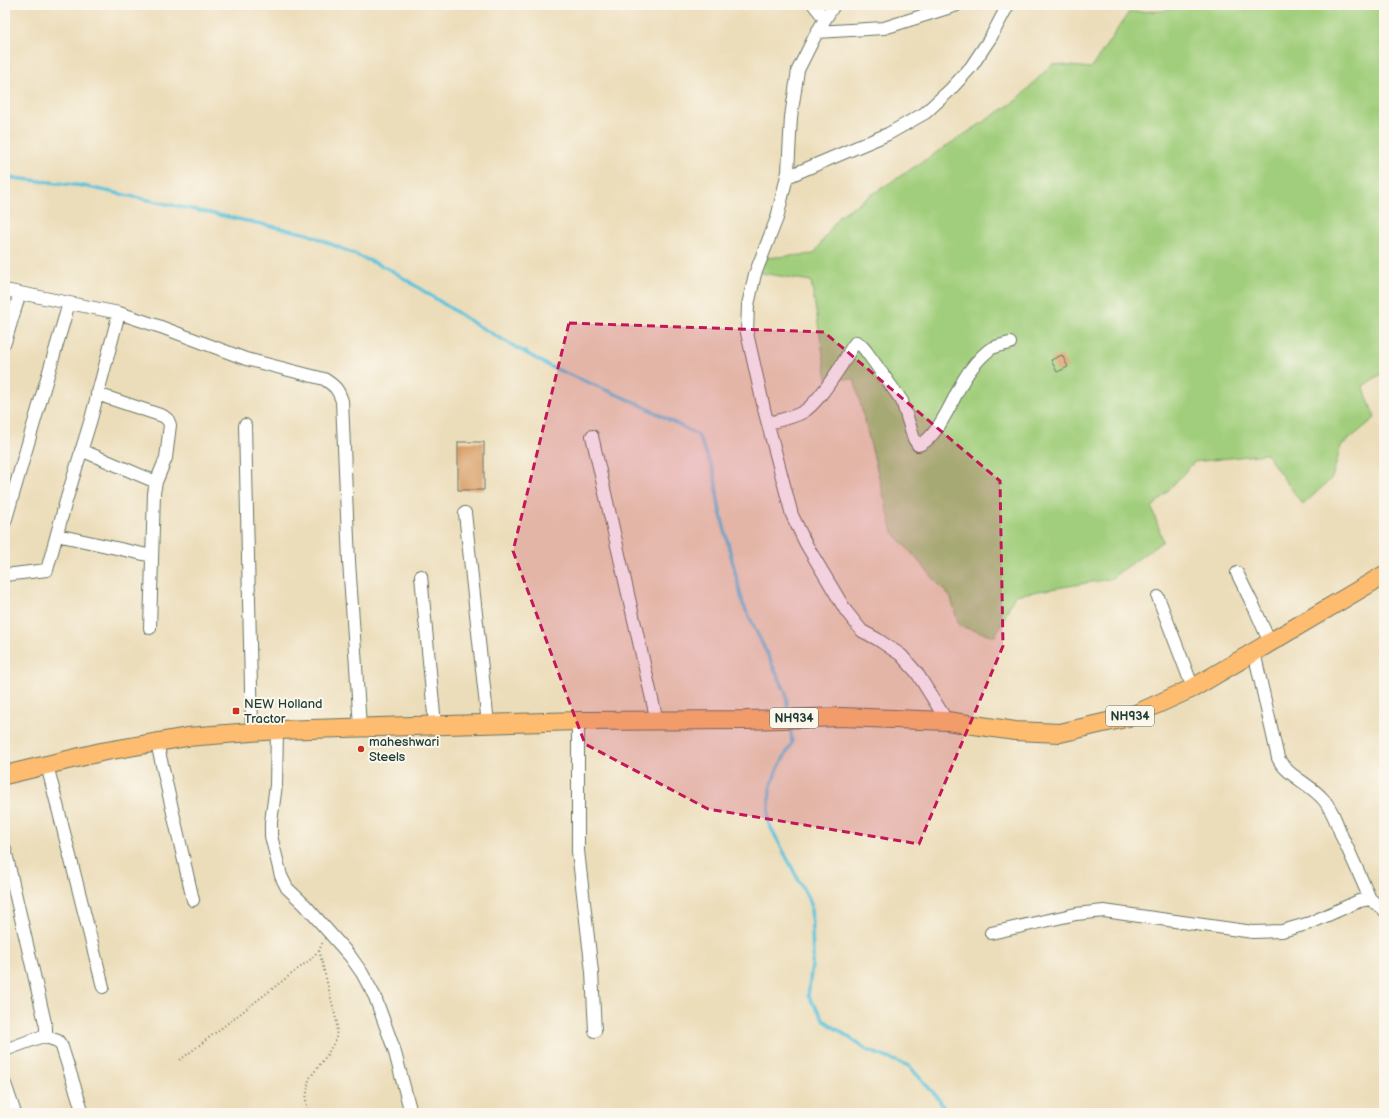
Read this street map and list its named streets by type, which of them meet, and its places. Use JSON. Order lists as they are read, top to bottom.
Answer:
{
  "streets": {
    "highway": ["NH934"]
  },
  "places": {
    "transit": ["NEW Holland Tractor"],
    "other": ["maheshwari Steels"]
  }
}
